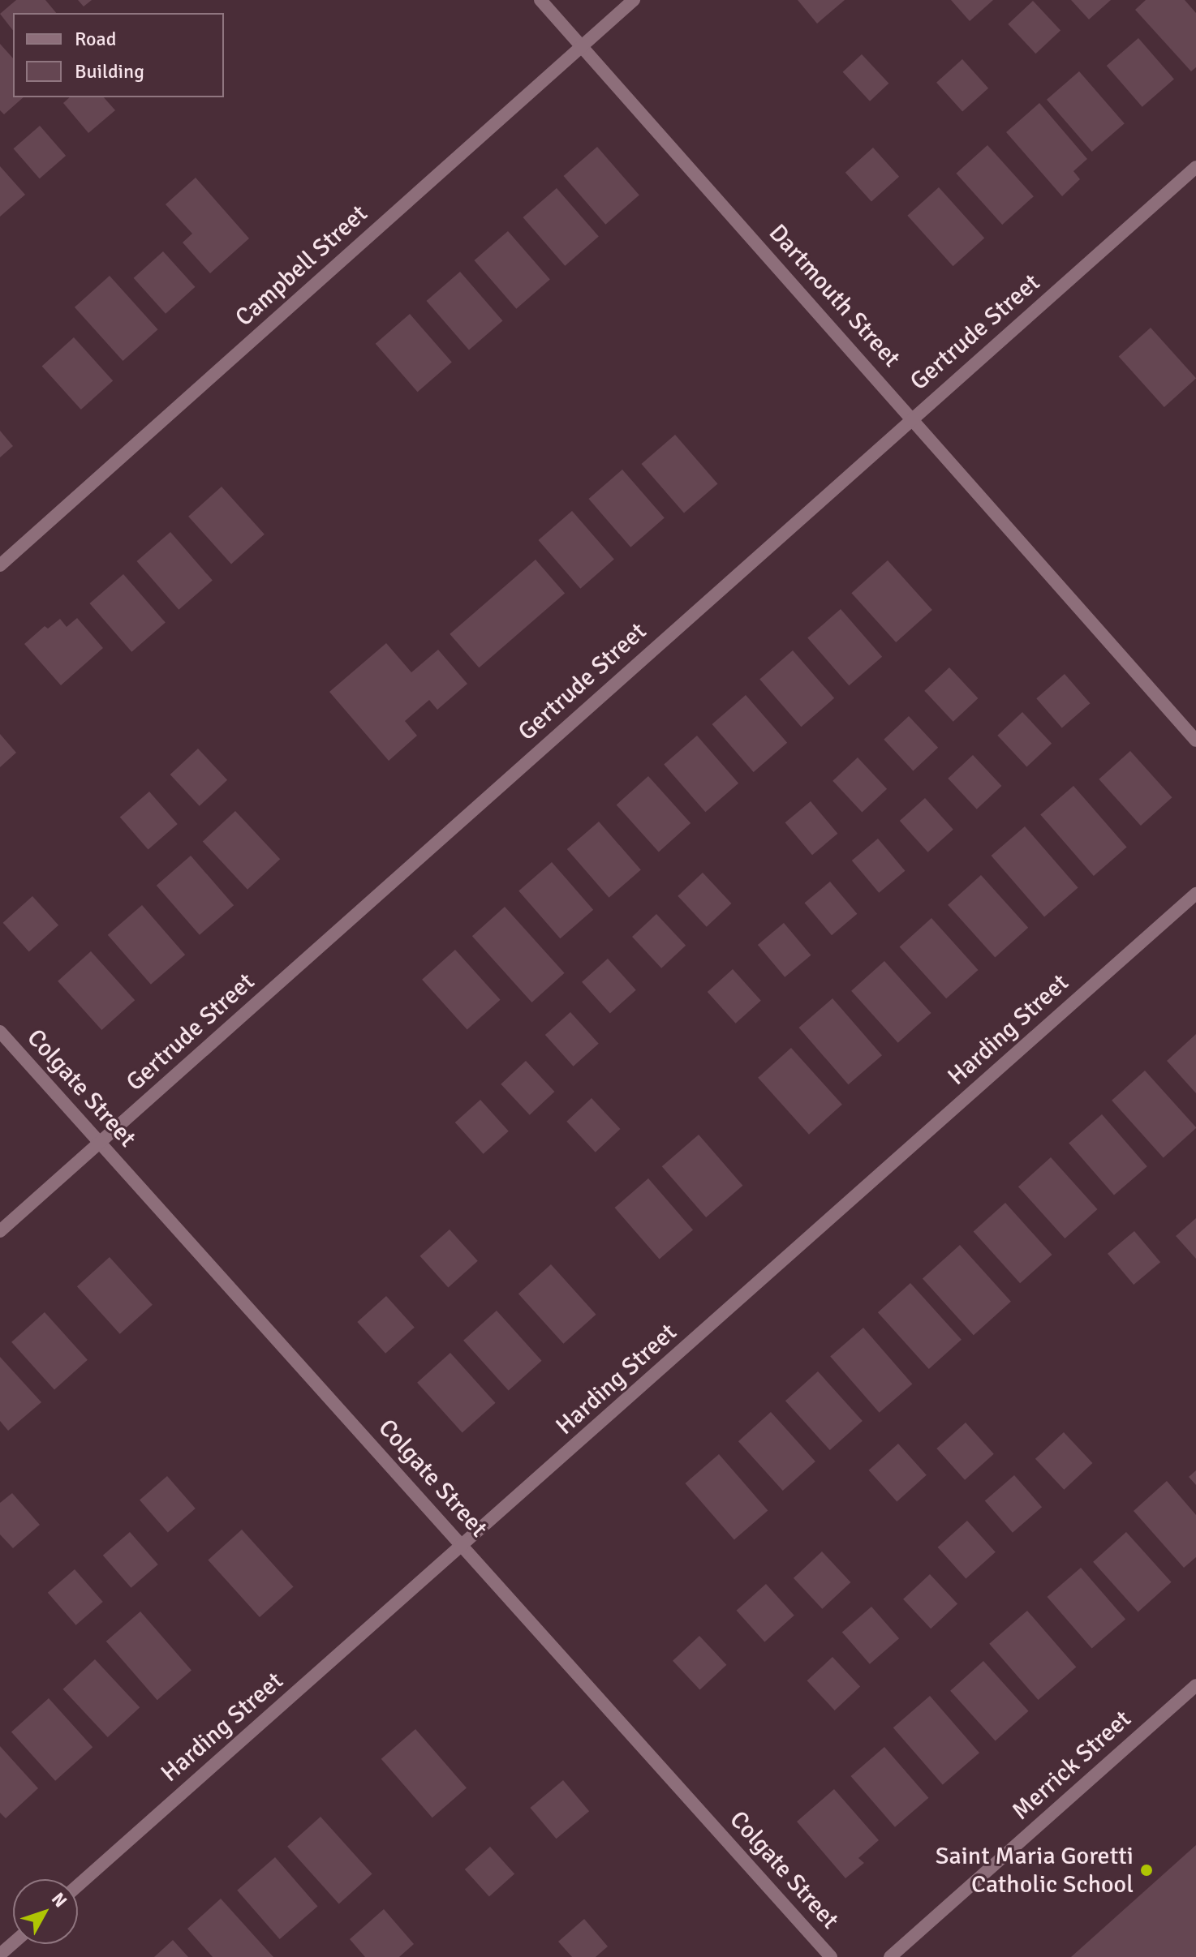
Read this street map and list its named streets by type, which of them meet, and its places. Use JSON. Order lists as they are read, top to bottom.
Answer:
{
  "streets": {
    "street": [
      "Campbell Street",
      "Dartmouth Street",
      "Gertrude Street",
      "Harding Street",
      "Colgate Street",
      "Merrick Street"
    ]
  },
  "crossings": [
    ["Campbell Street", "Dartmouth Street"],
    ["Dartmouth Street", "Gertrude Street"],
    ["Gertrude Street", "Colgate Street"],
    ["Harding Street", "Colgate Street"]
  ],
  "places": ["Saint Maria Goretti Catholic School"],
  "legend": ["Road", "Building"],
  "north": "top right"
}
